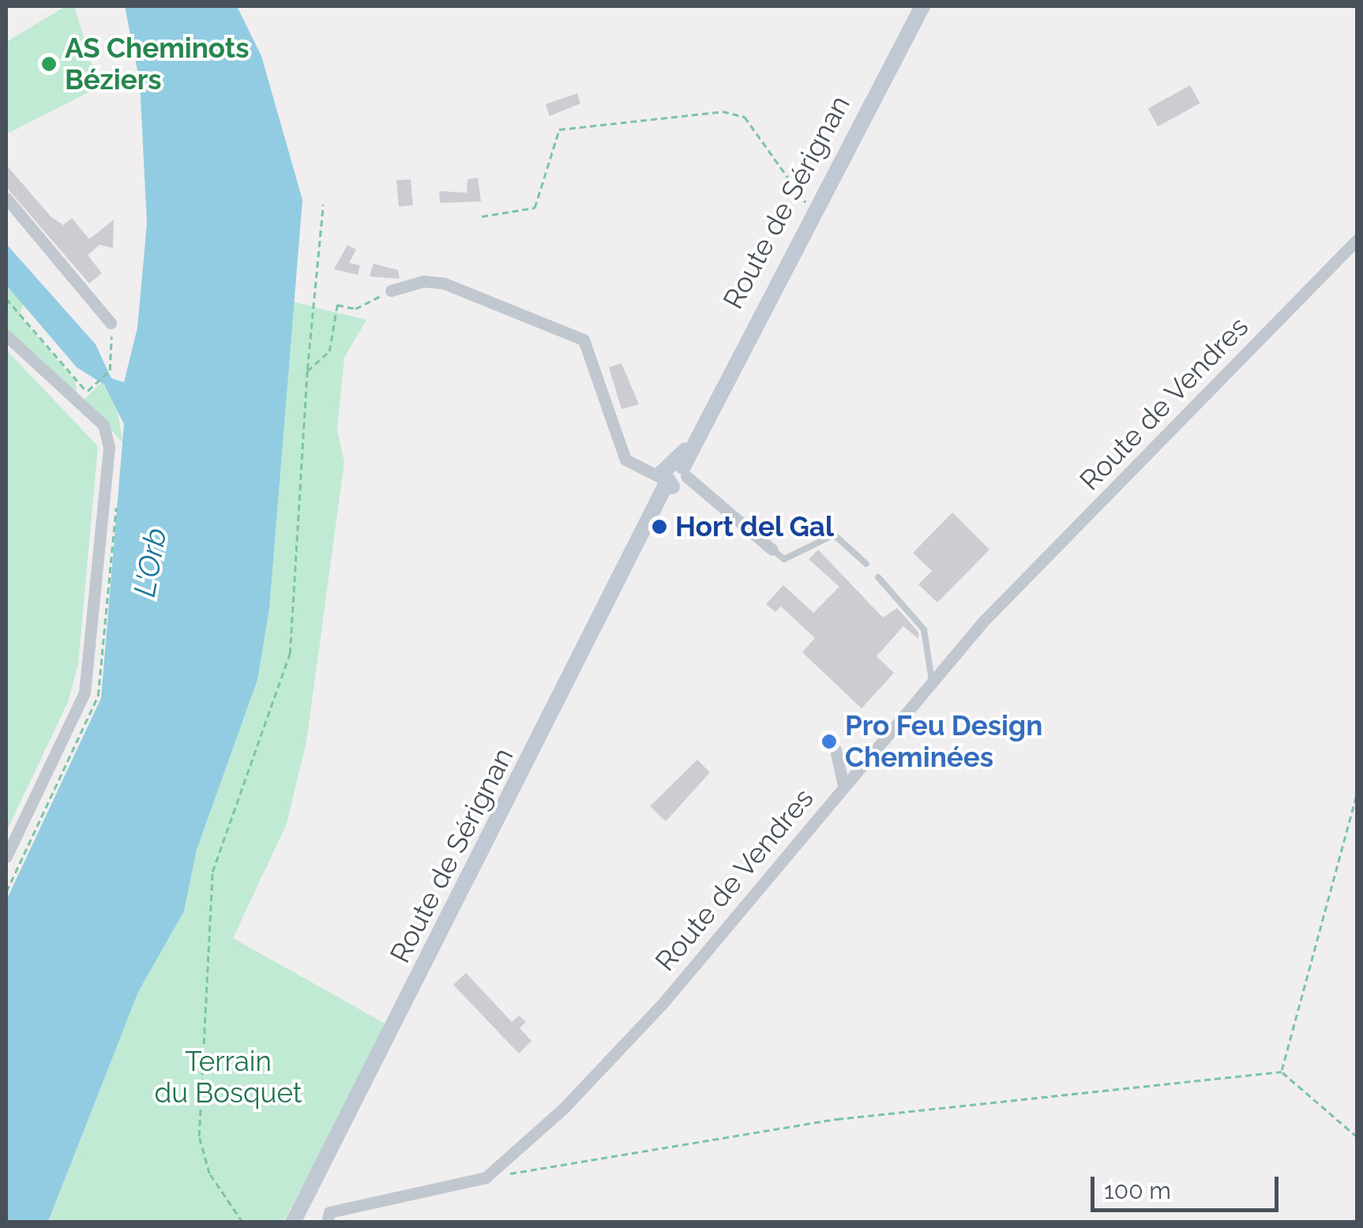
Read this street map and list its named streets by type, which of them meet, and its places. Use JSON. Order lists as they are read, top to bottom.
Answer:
{
  "streets": {
    "main road": ["Route de Sérignan"],
    "street": ["Route de Vendres"]
  },
  "water": ["L'Orb"],
  "parks": ["Terrain du Bosquet"],
  "places": ["AS Cheminots Béziers", "Hort del Gal", "Pro Feu Design Cheminées"],
  "scale_bar": "100 m"
}
